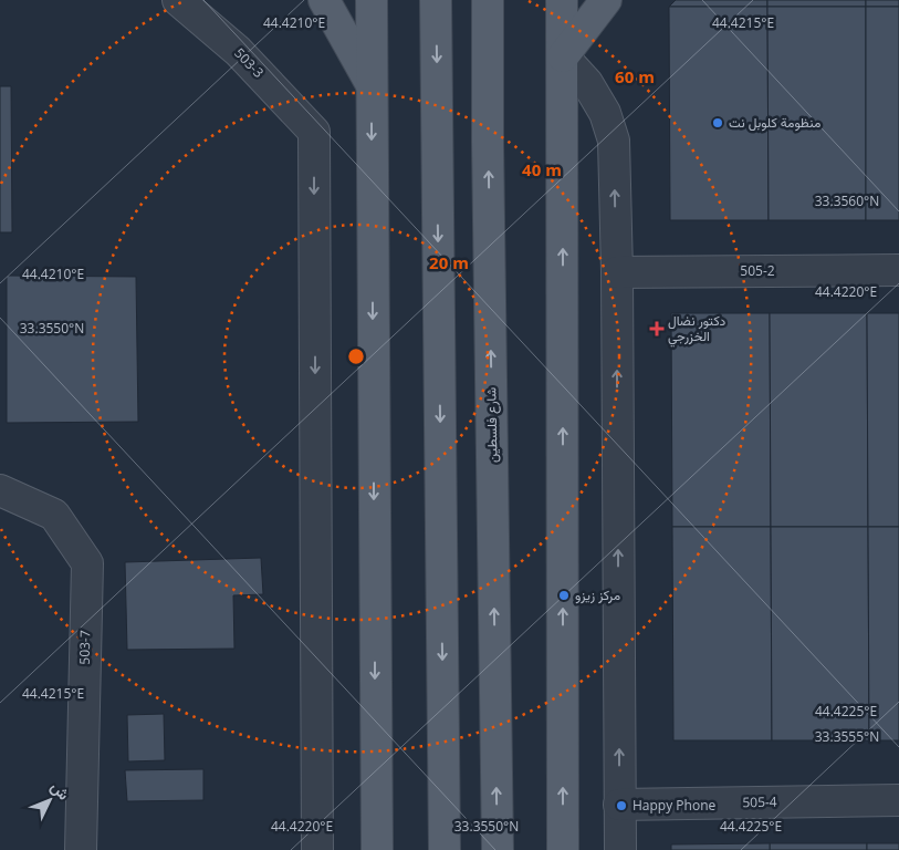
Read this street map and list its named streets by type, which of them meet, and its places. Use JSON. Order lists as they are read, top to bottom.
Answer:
{
  "streets": {
    "main road": ["شارع فلسطين"],
    "street": [
      "503-3",
      "505-2",
      "503-7",
      "505-4"
    ]
  },
  "one_way": ["503-3"],
  "places": {
    "other": ["منظومة كلوبل نت", "مركز زيزو", "Happy Phone"],
    "health": ["دكتور نضال الخزرجي"]
  },
  "north": "top right",
  "coordinates": [
    "44.4210°E",
    "44.4215°E",
    "33.3560°N",
    "44.4220°E",
    "33.3550°N",
    "44.4225°E",
    "33.3555°N"
  ],
  "rings": ["60 m", "40 m", "20 m"]
}
